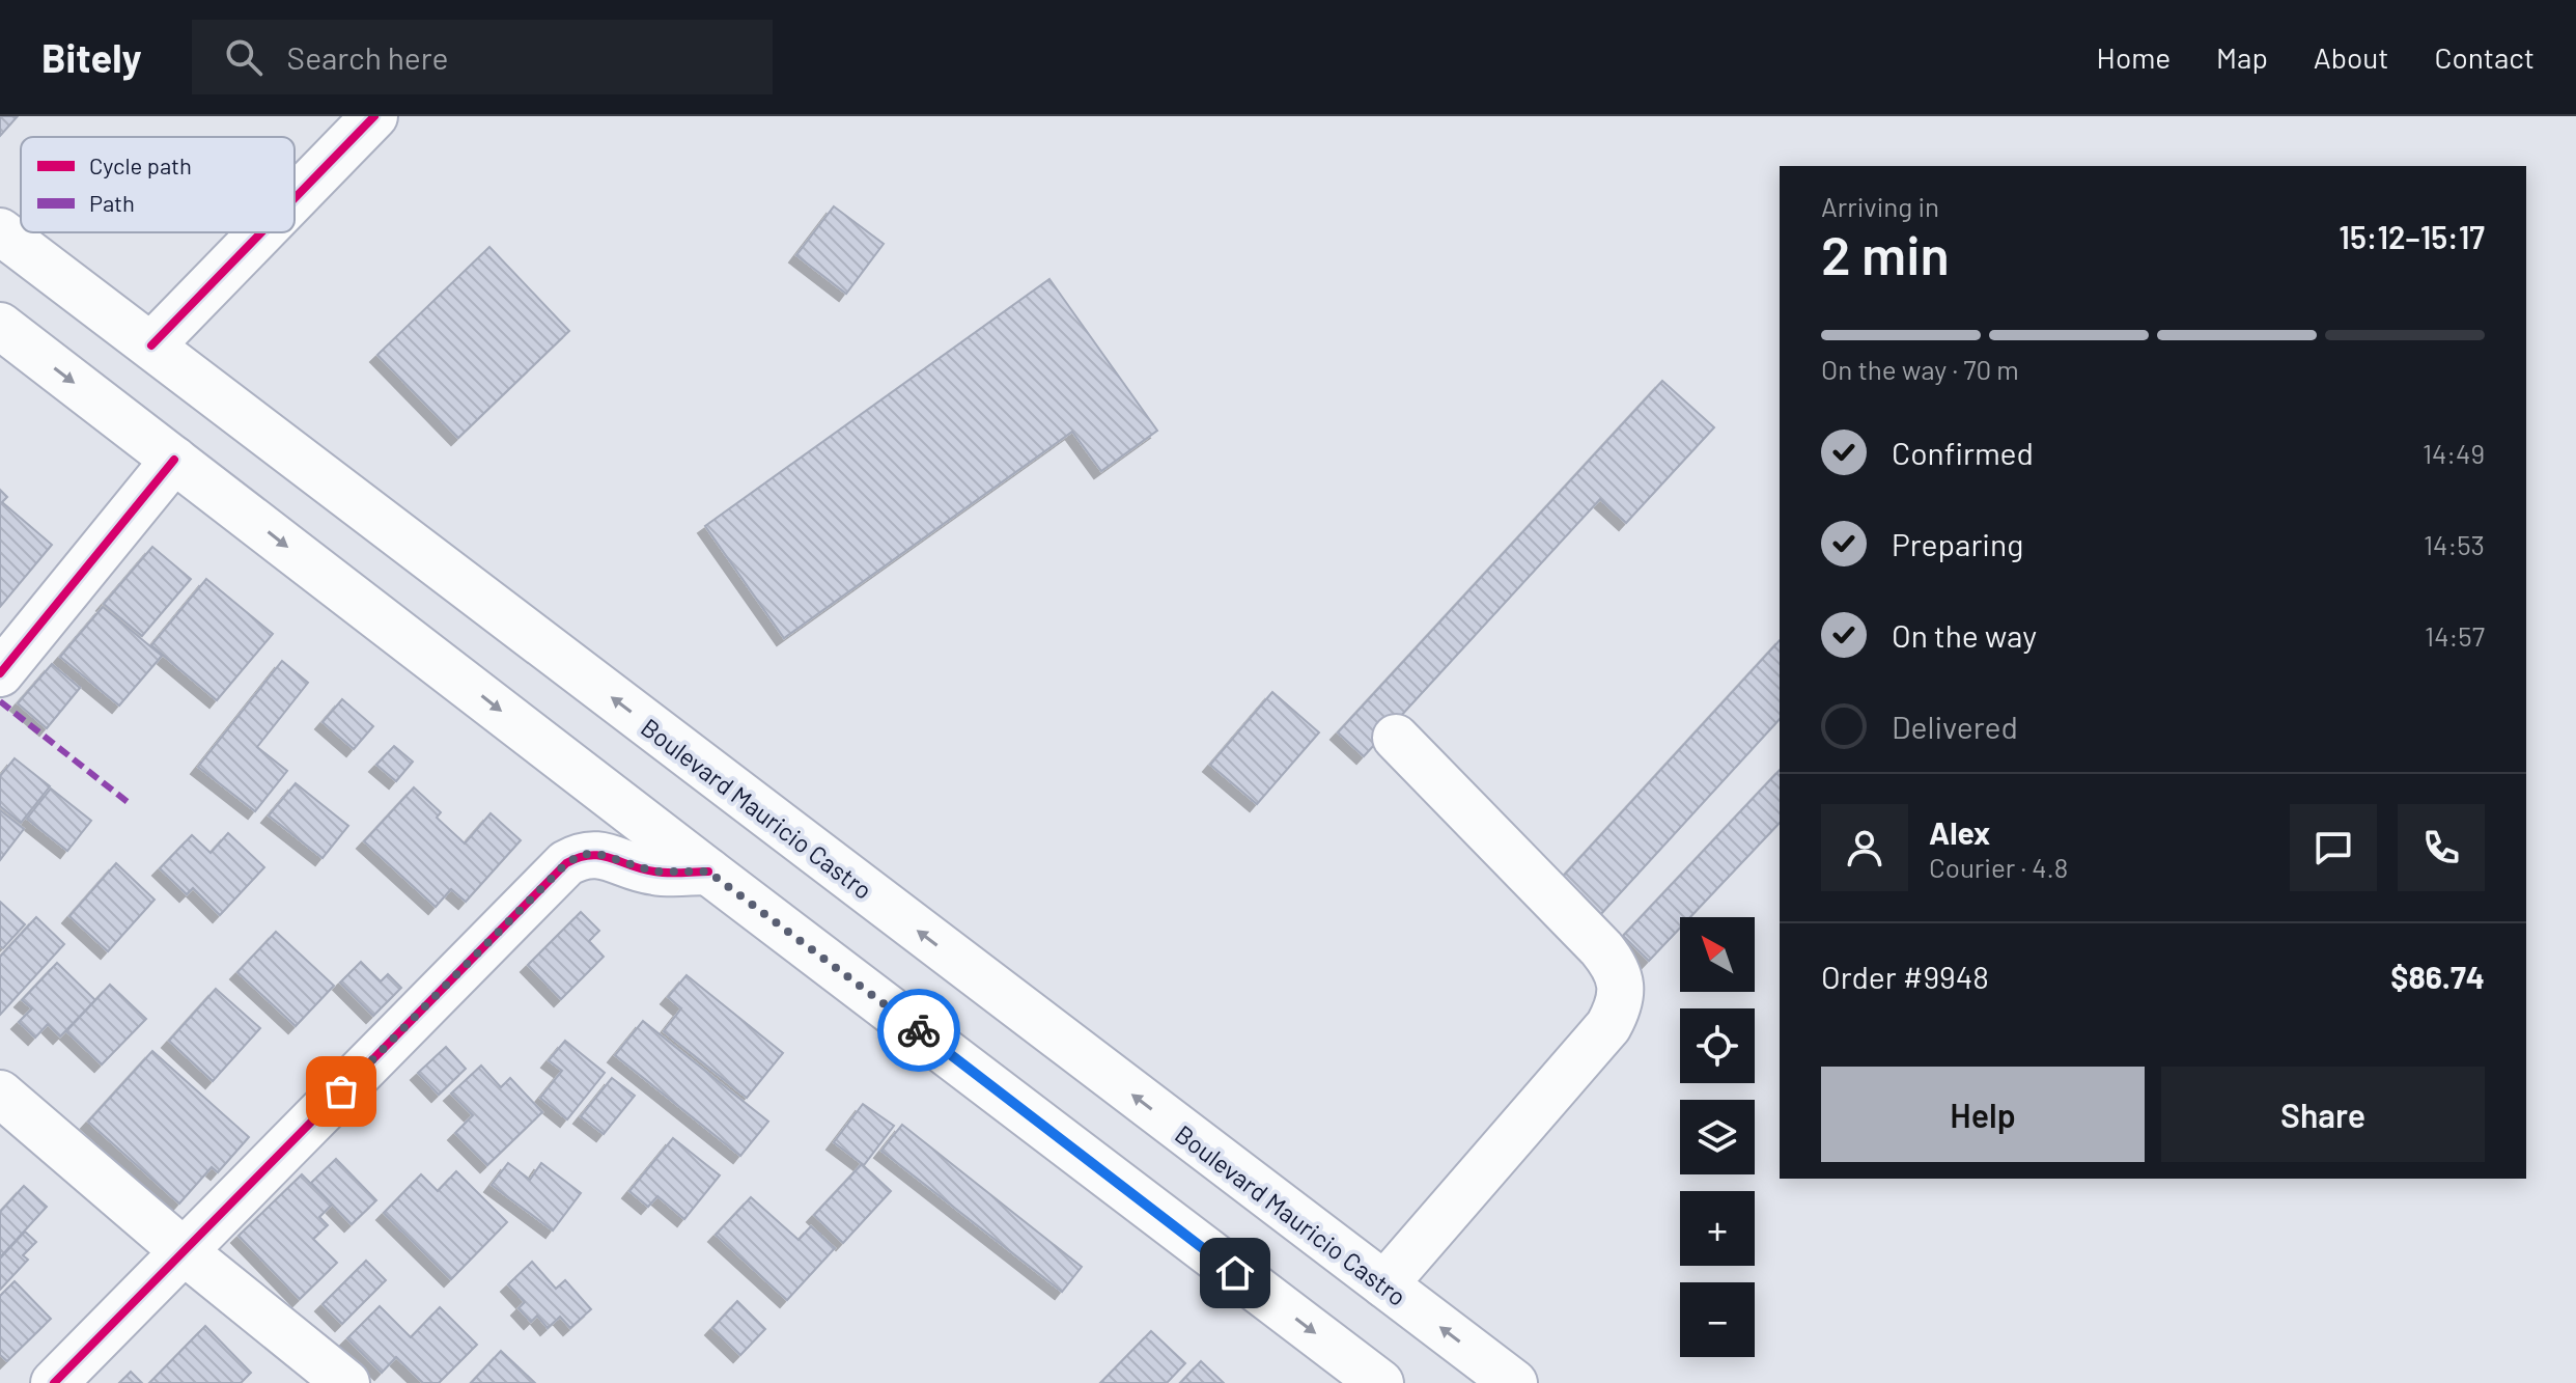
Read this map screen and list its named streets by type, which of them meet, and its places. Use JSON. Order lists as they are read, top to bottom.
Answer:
{
  "streets": {
    "main road": ["Boulevard Mauricio Castro"]
  },
  "legend": ["Cycle path", "Path"],
  "north": "top left",
  "page": {
    "header": "Bitely",
    "search": "Search here",
    "nav": [
      "Home",
      "Map",
      "About",
      "Contact"
    ],
    "heading": ["2 min", "Arriving in", "15:12–15:17"],
    "panel": [
      "Alex",
      "Courier · 4.8",
      "Order #9948",
      "$86.74"
    ],
    "bar": "On the way · 70 m",
    "list": [
      ["Confirmed", "14:49"],
      ["Preparing", "14:53"],
      ["On the way", "14:57"],
      "Delivered"
    ],
    "map_buttons": ["+", "−"],
    "buttons": ["Help", "Share"]
  }
}
